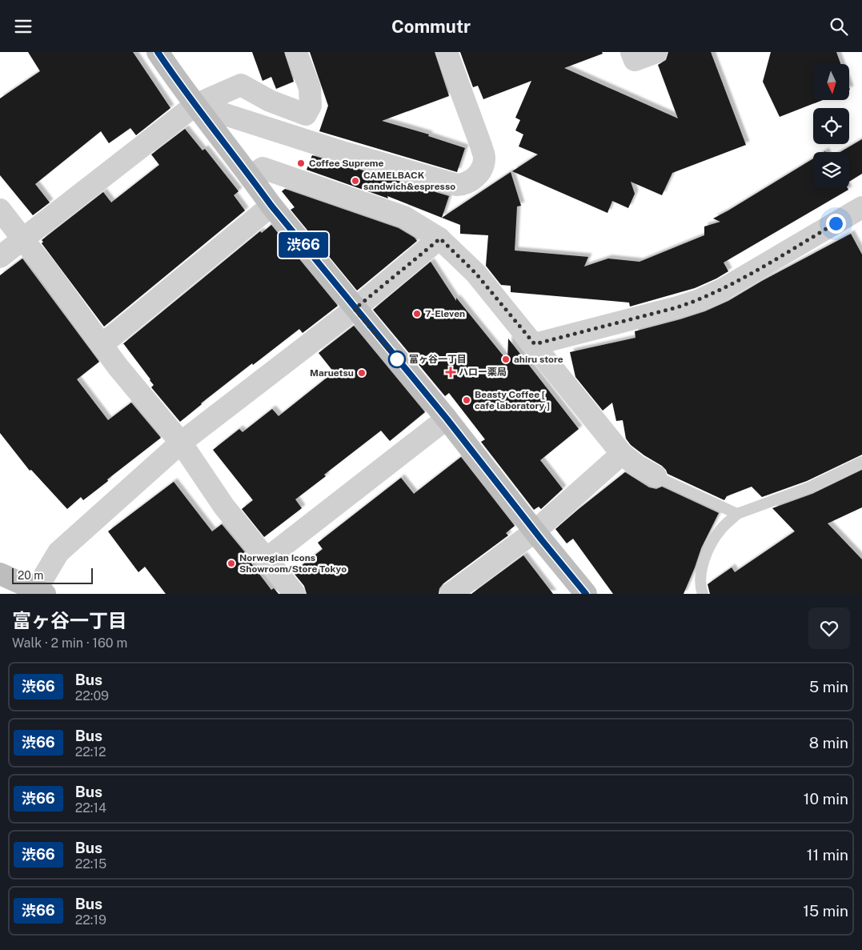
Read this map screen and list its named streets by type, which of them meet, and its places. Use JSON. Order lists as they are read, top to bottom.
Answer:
{
  "places": {
    "other": [
      "Coffee Supreme",
      "CAMELBACK sandwich&espresso",
      "7-Eleven",
      "富ヶ谷一丁目",
      "ahiru store",
      "Maruetsu",
      "Beasty Coffee [ cafe laboratory ]",
      "Norwegian Icons Showroom/Store Tokyo"
    ],
    "health": ["ハロー薬局"]
  },
  "lines": ["bus line 渋66"],
  "scale_bar": "20 m",
  "north": "bottom",
  "page": {
    "header": "Commutr",
    "on_map": "渋66",
    "scale": "20 m",
    "heading": ["富ヶ谷一丁目", "Walk · 2 min · 160 m"],
    "list": [
      {
        "mark": "渋66",
        "name": "Bus",
        "note": "22:09",
        "value": "5 min"
      },
      {
        "mark": "渋66",
        "name": "Bus",
        "note": "22:12",
        "value": "8 min"
      },
      {
        "mark": "渋66",
        "name": "Bus",
        "note": "22:14",
        "value": "10 min"
      },
      {
        "mark": "渋66",
        "name": "Bus",
        "note": "22:15",
        "value": "11 min"
      },
      {
        "mark": "渋66",
        "name": "Bus",
        "note": "22:19",
        "value": "15 min"
      }
    ]
  }
}
